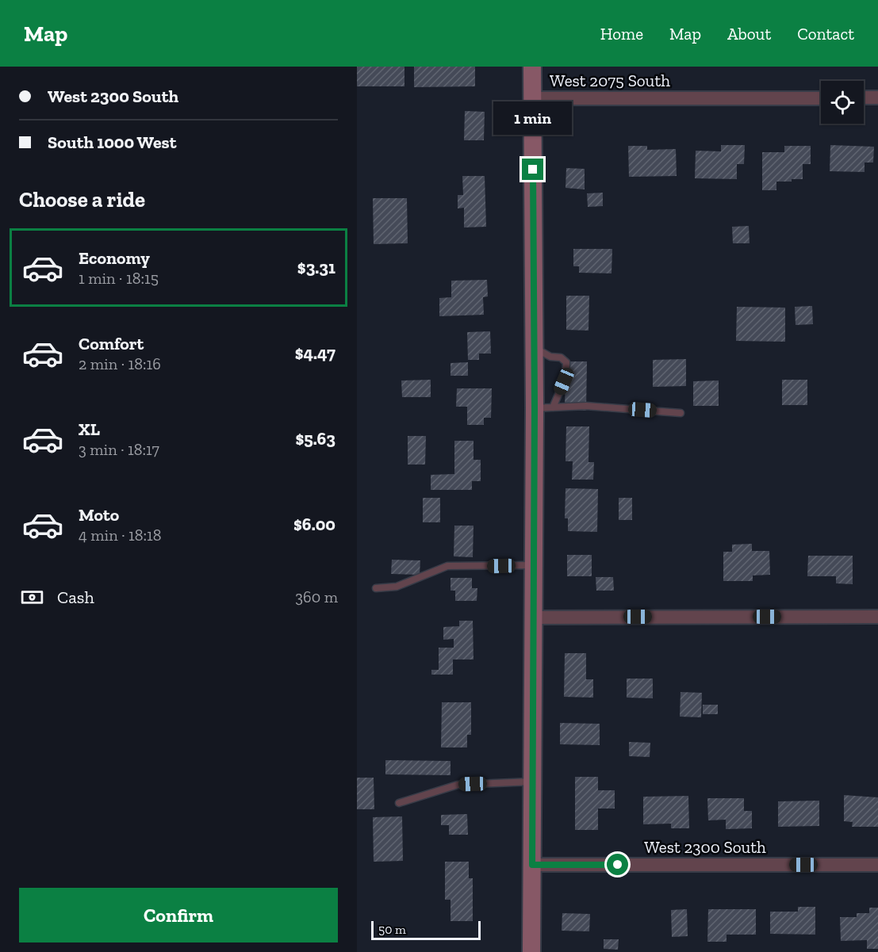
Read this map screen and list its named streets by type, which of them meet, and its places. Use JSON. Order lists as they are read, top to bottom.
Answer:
{
  "streets": {
    "street": ["West 2075 South", "West 2300 South"]
  },
  "scale_bar": "50 m",
  "page": {
    "header": "Map",
    "nav": [
      "Home",
      "Map",
      "About",
      "Contact"
    ],
    "banner": ["West 2300 South", "South 1000 West"],
    "bubble": "1 min",
    "heading": "Choose a ride",
    "list": [
      {
        "name": "Economy",
        "note": "1 min · 18:15",
        "value": "$3.31"
      },
      {
        "name": "Comfort",
        "note": "2 min · 18:16",
        "value": "$4.47"
      },
      {
        "name": "XL",
        "note": "3 min · 18:17",
        "value": "$5.63"
      },
      {
        "name": "Moto",
        "note": "4 min · 18:18",
        "value": "$6.00"
      }
    ],
    "pay": ["Cash", "360 m"],
    "buttons": "Confirm",
    "scale": "50 m"
  }
}
